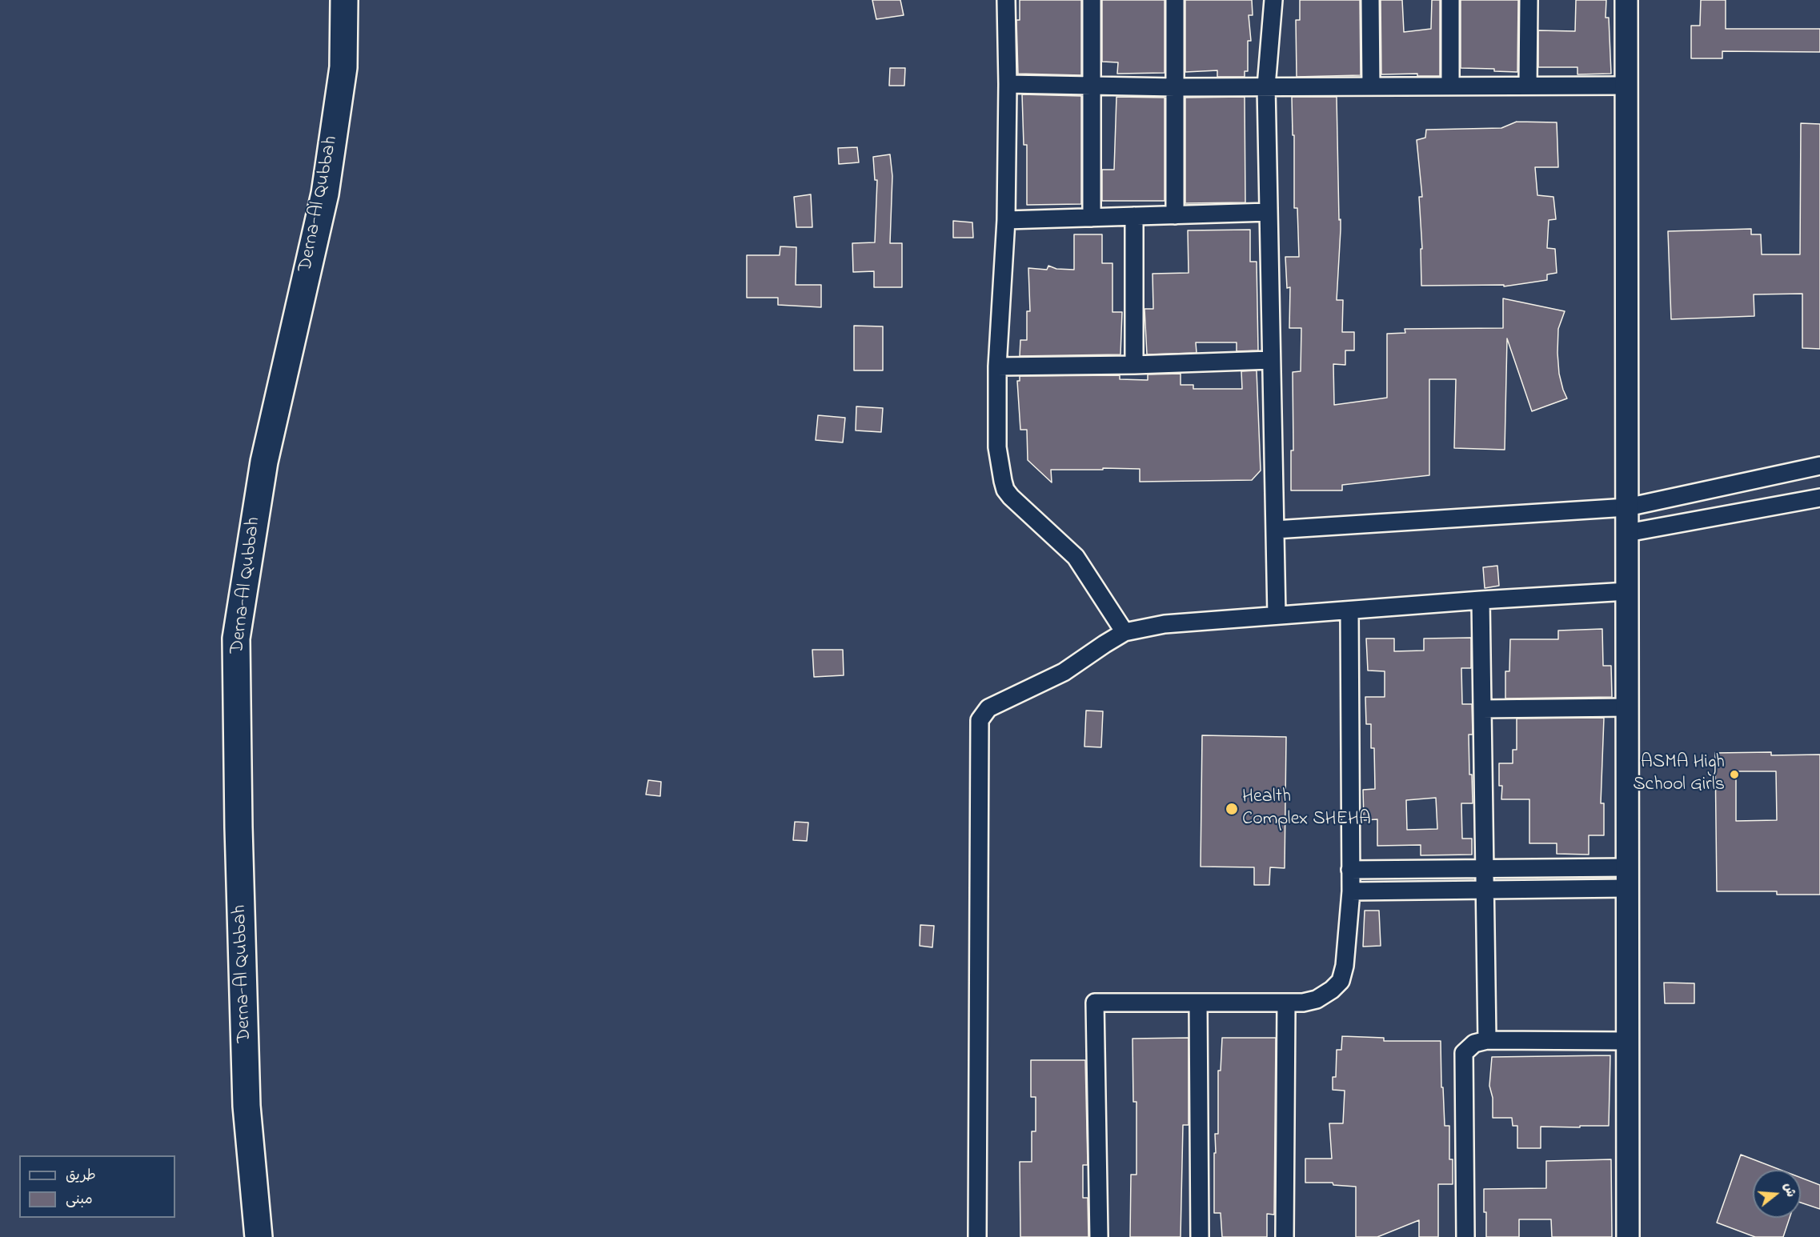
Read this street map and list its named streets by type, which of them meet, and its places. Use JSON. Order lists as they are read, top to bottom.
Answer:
{
  "streets": {
    "main road": ["Derna-Al Qubbah"]
  },
  "places": ["ASMA High School Girls", "Health Complex SHEHA"],
  "legend": ["طريق", "مبنى"],
  "north": "right"
}
